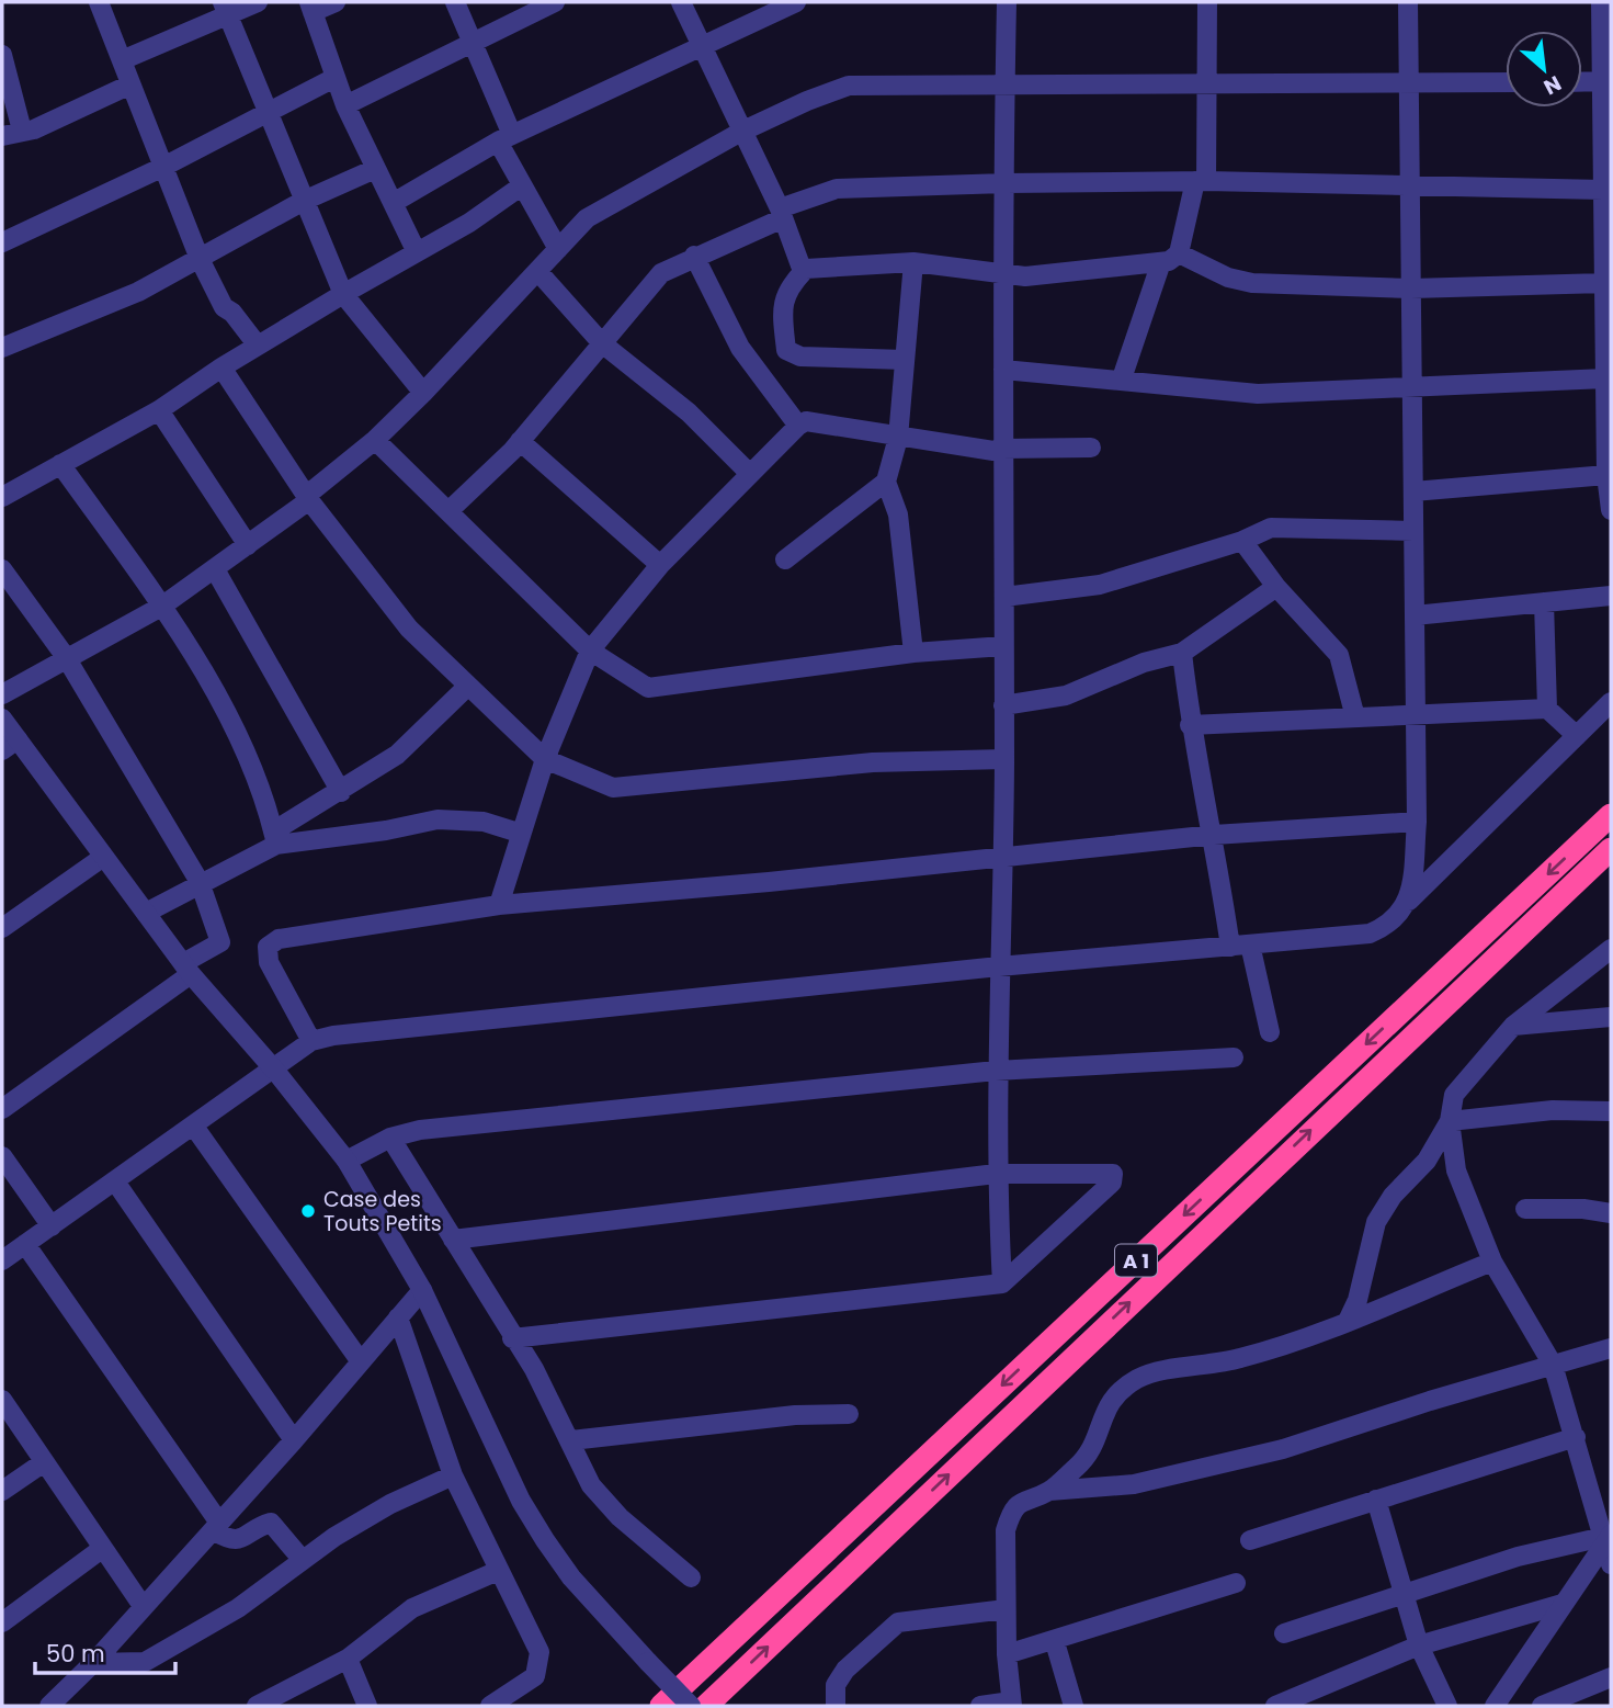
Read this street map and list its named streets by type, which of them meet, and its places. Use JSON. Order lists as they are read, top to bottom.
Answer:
{
  "streets": {
    "highway": ["A 1"]
  },
  "places": ["Case des Touts Petits"],
  "scale_bar": "50 m",
  "north": "bottom right"
}
